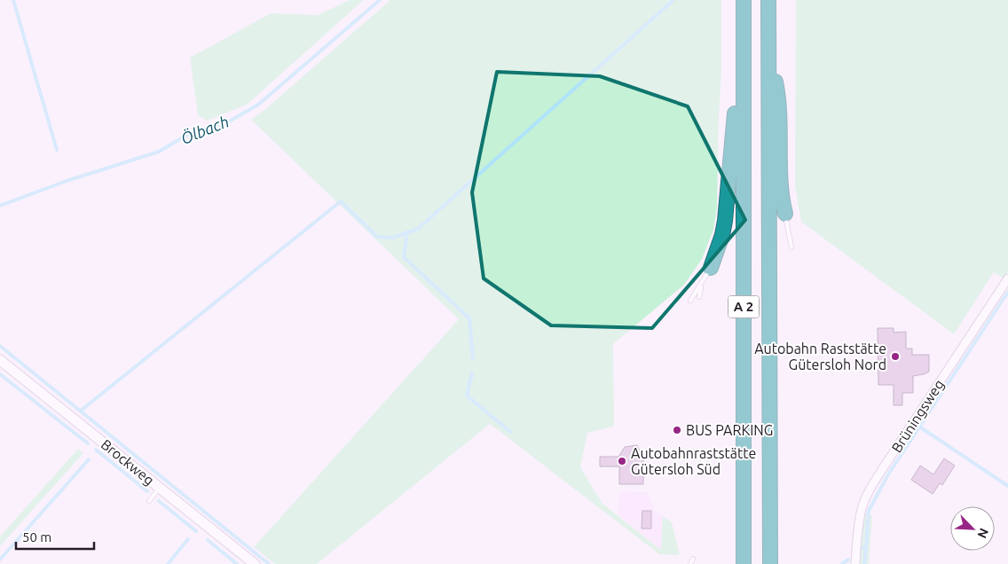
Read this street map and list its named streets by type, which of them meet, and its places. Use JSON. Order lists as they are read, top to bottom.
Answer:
{
  "streets": {
    "highway": ["A 2"],
    "street": ["Brüningsweg", "Brockweg"]
  },
  "water": ["Ölbach"],
  "places": ["Autobahn Raststätte Gütersloh Nord", "BUS PARKING", "Autobahnraststätte Gütersloh Süd"],
  "scale_bar": "50 m",
  "north": "bottom right"
}
